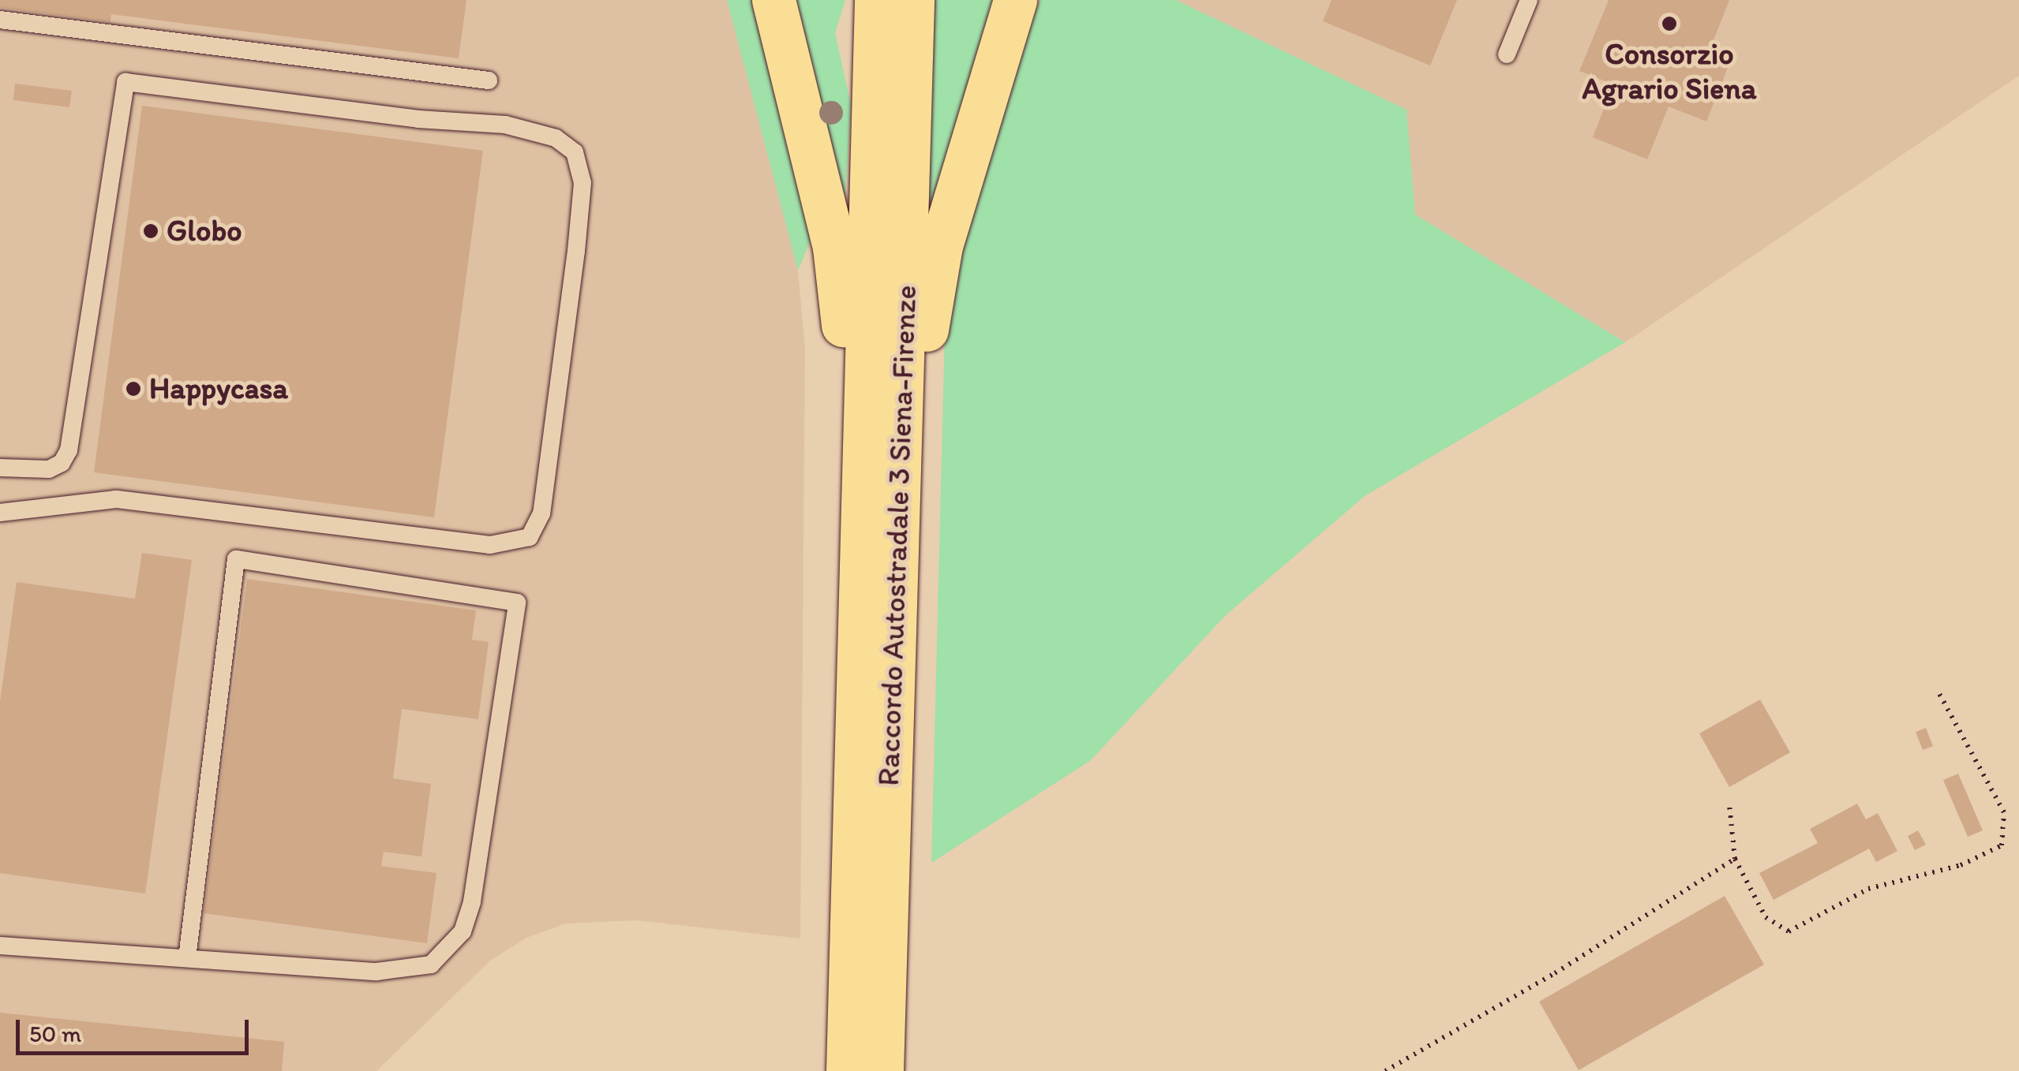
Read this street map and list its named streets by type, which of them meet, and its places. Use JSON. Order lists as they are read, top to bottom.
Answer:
{
  "streets": {
    "highway": ["Raccordo Autostradale 3 Siena-Firenze"]
  },
  "places": ["Consorzio Agrario Siena", "Globo", "Happycasa"],
  "scale_bar": "50 m"
}
